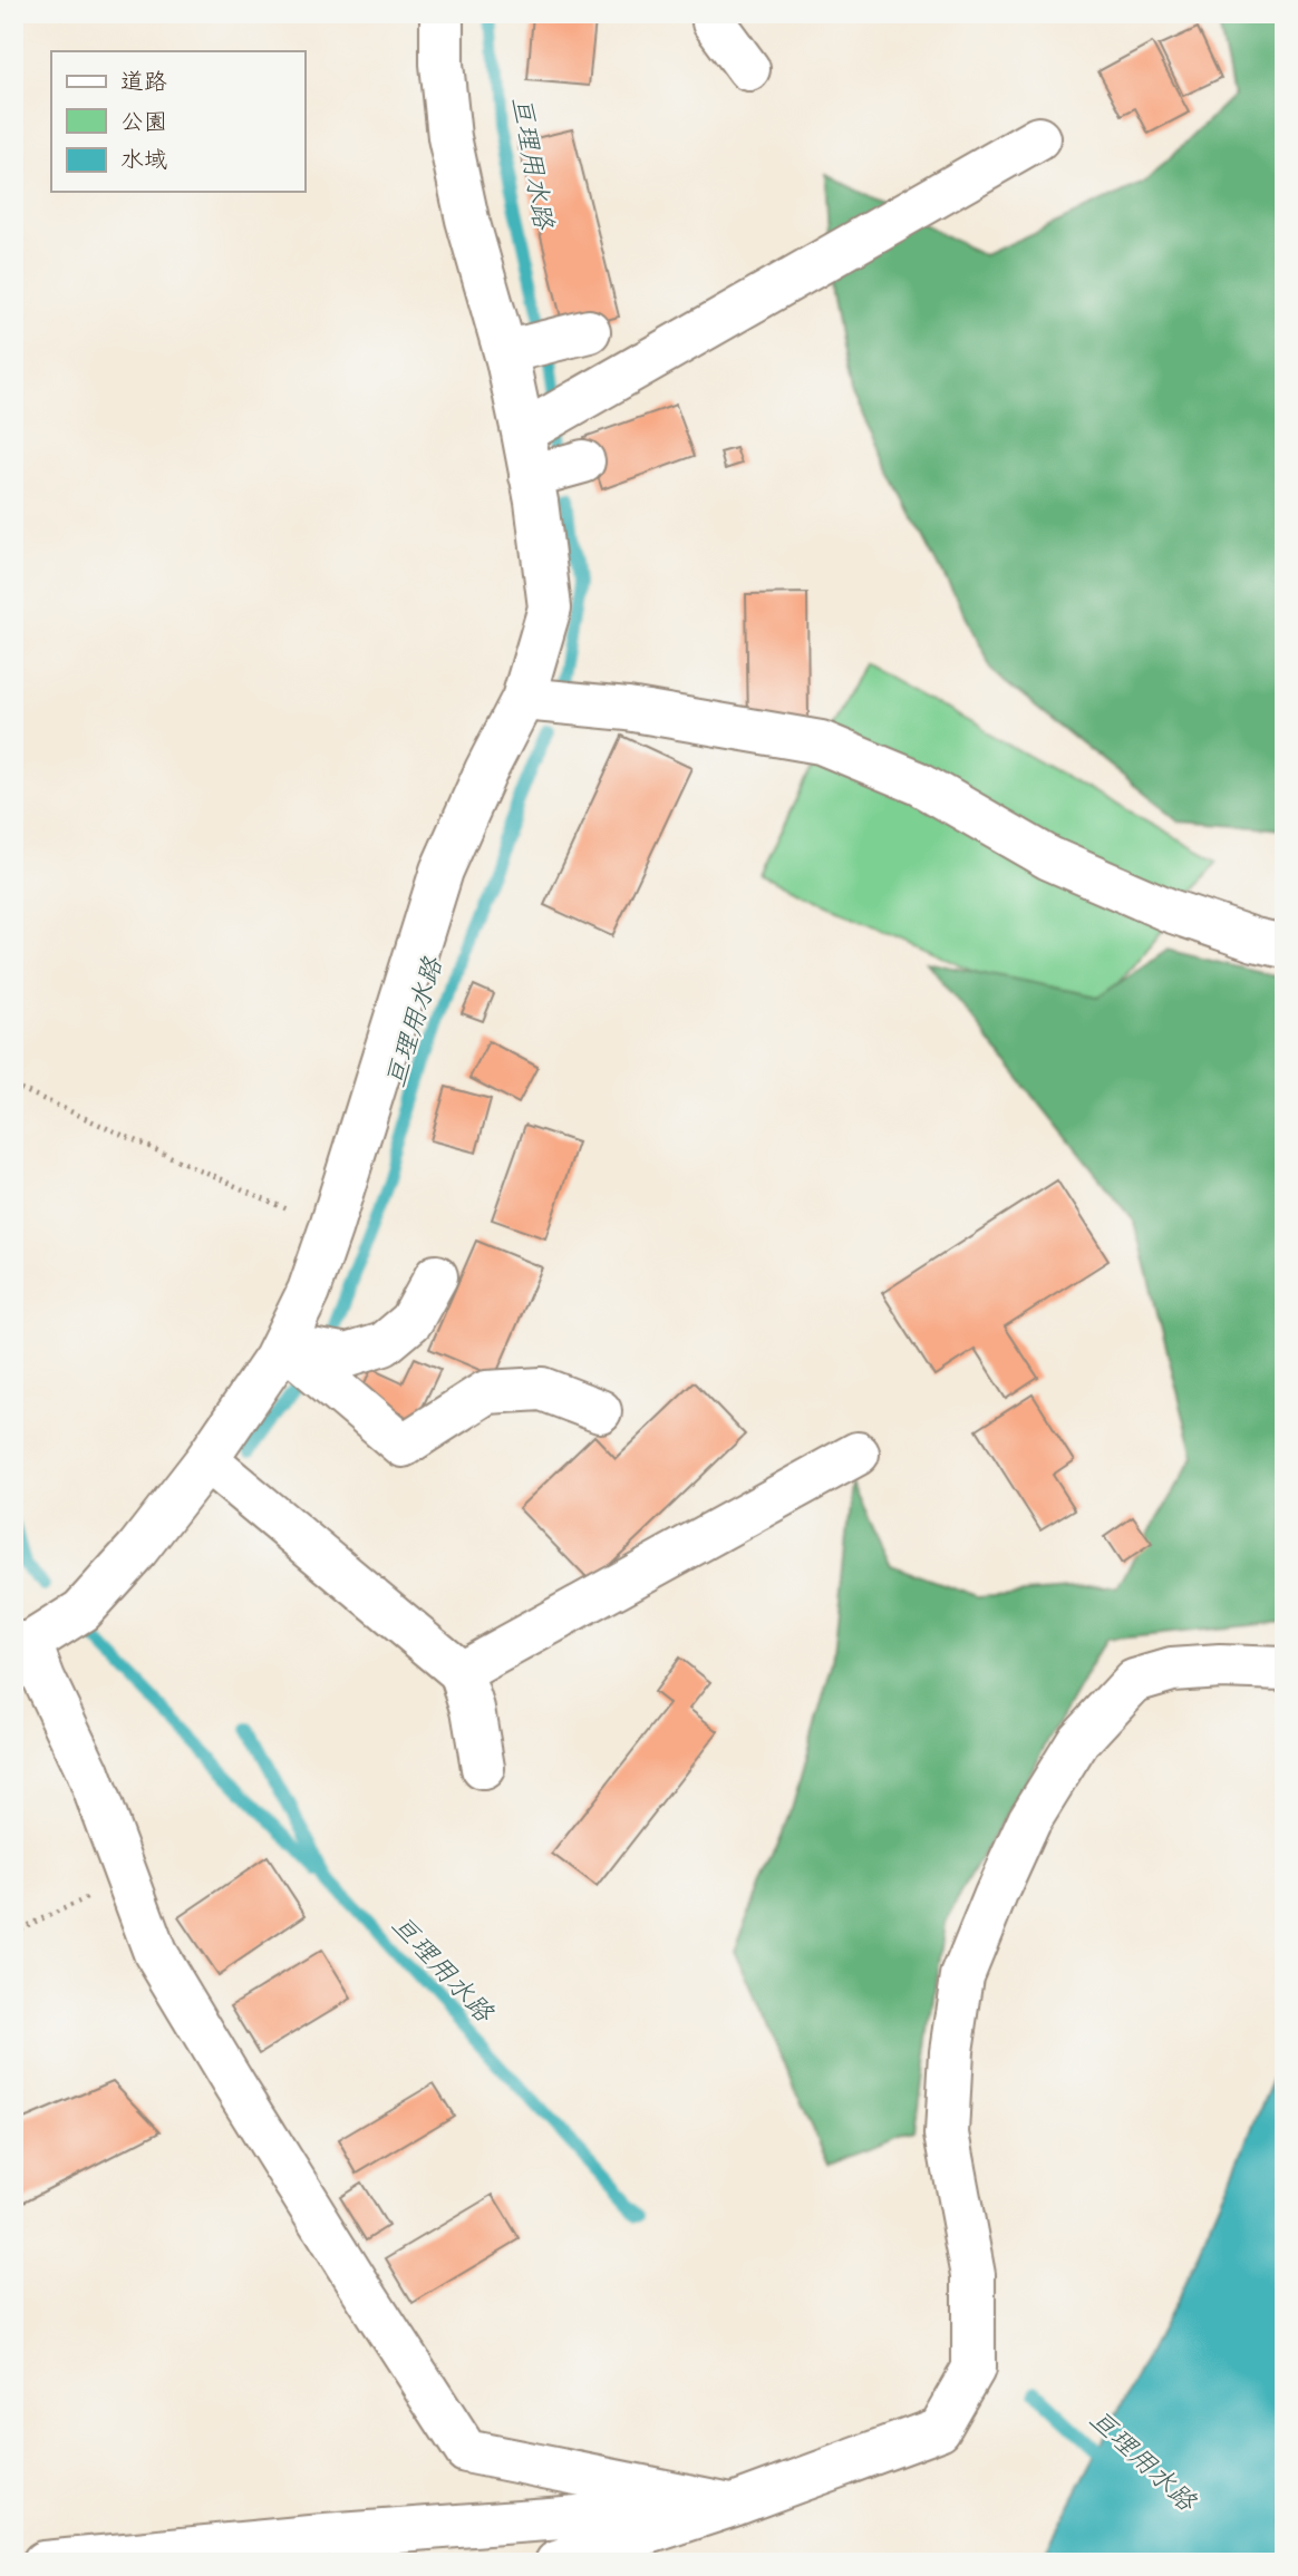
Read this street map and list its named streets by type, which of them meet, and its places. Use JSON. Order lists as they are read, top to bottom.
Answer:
{
  "water": ["亘理用水路"],
  "legend": ["道路", "公園", "水域"]
}
